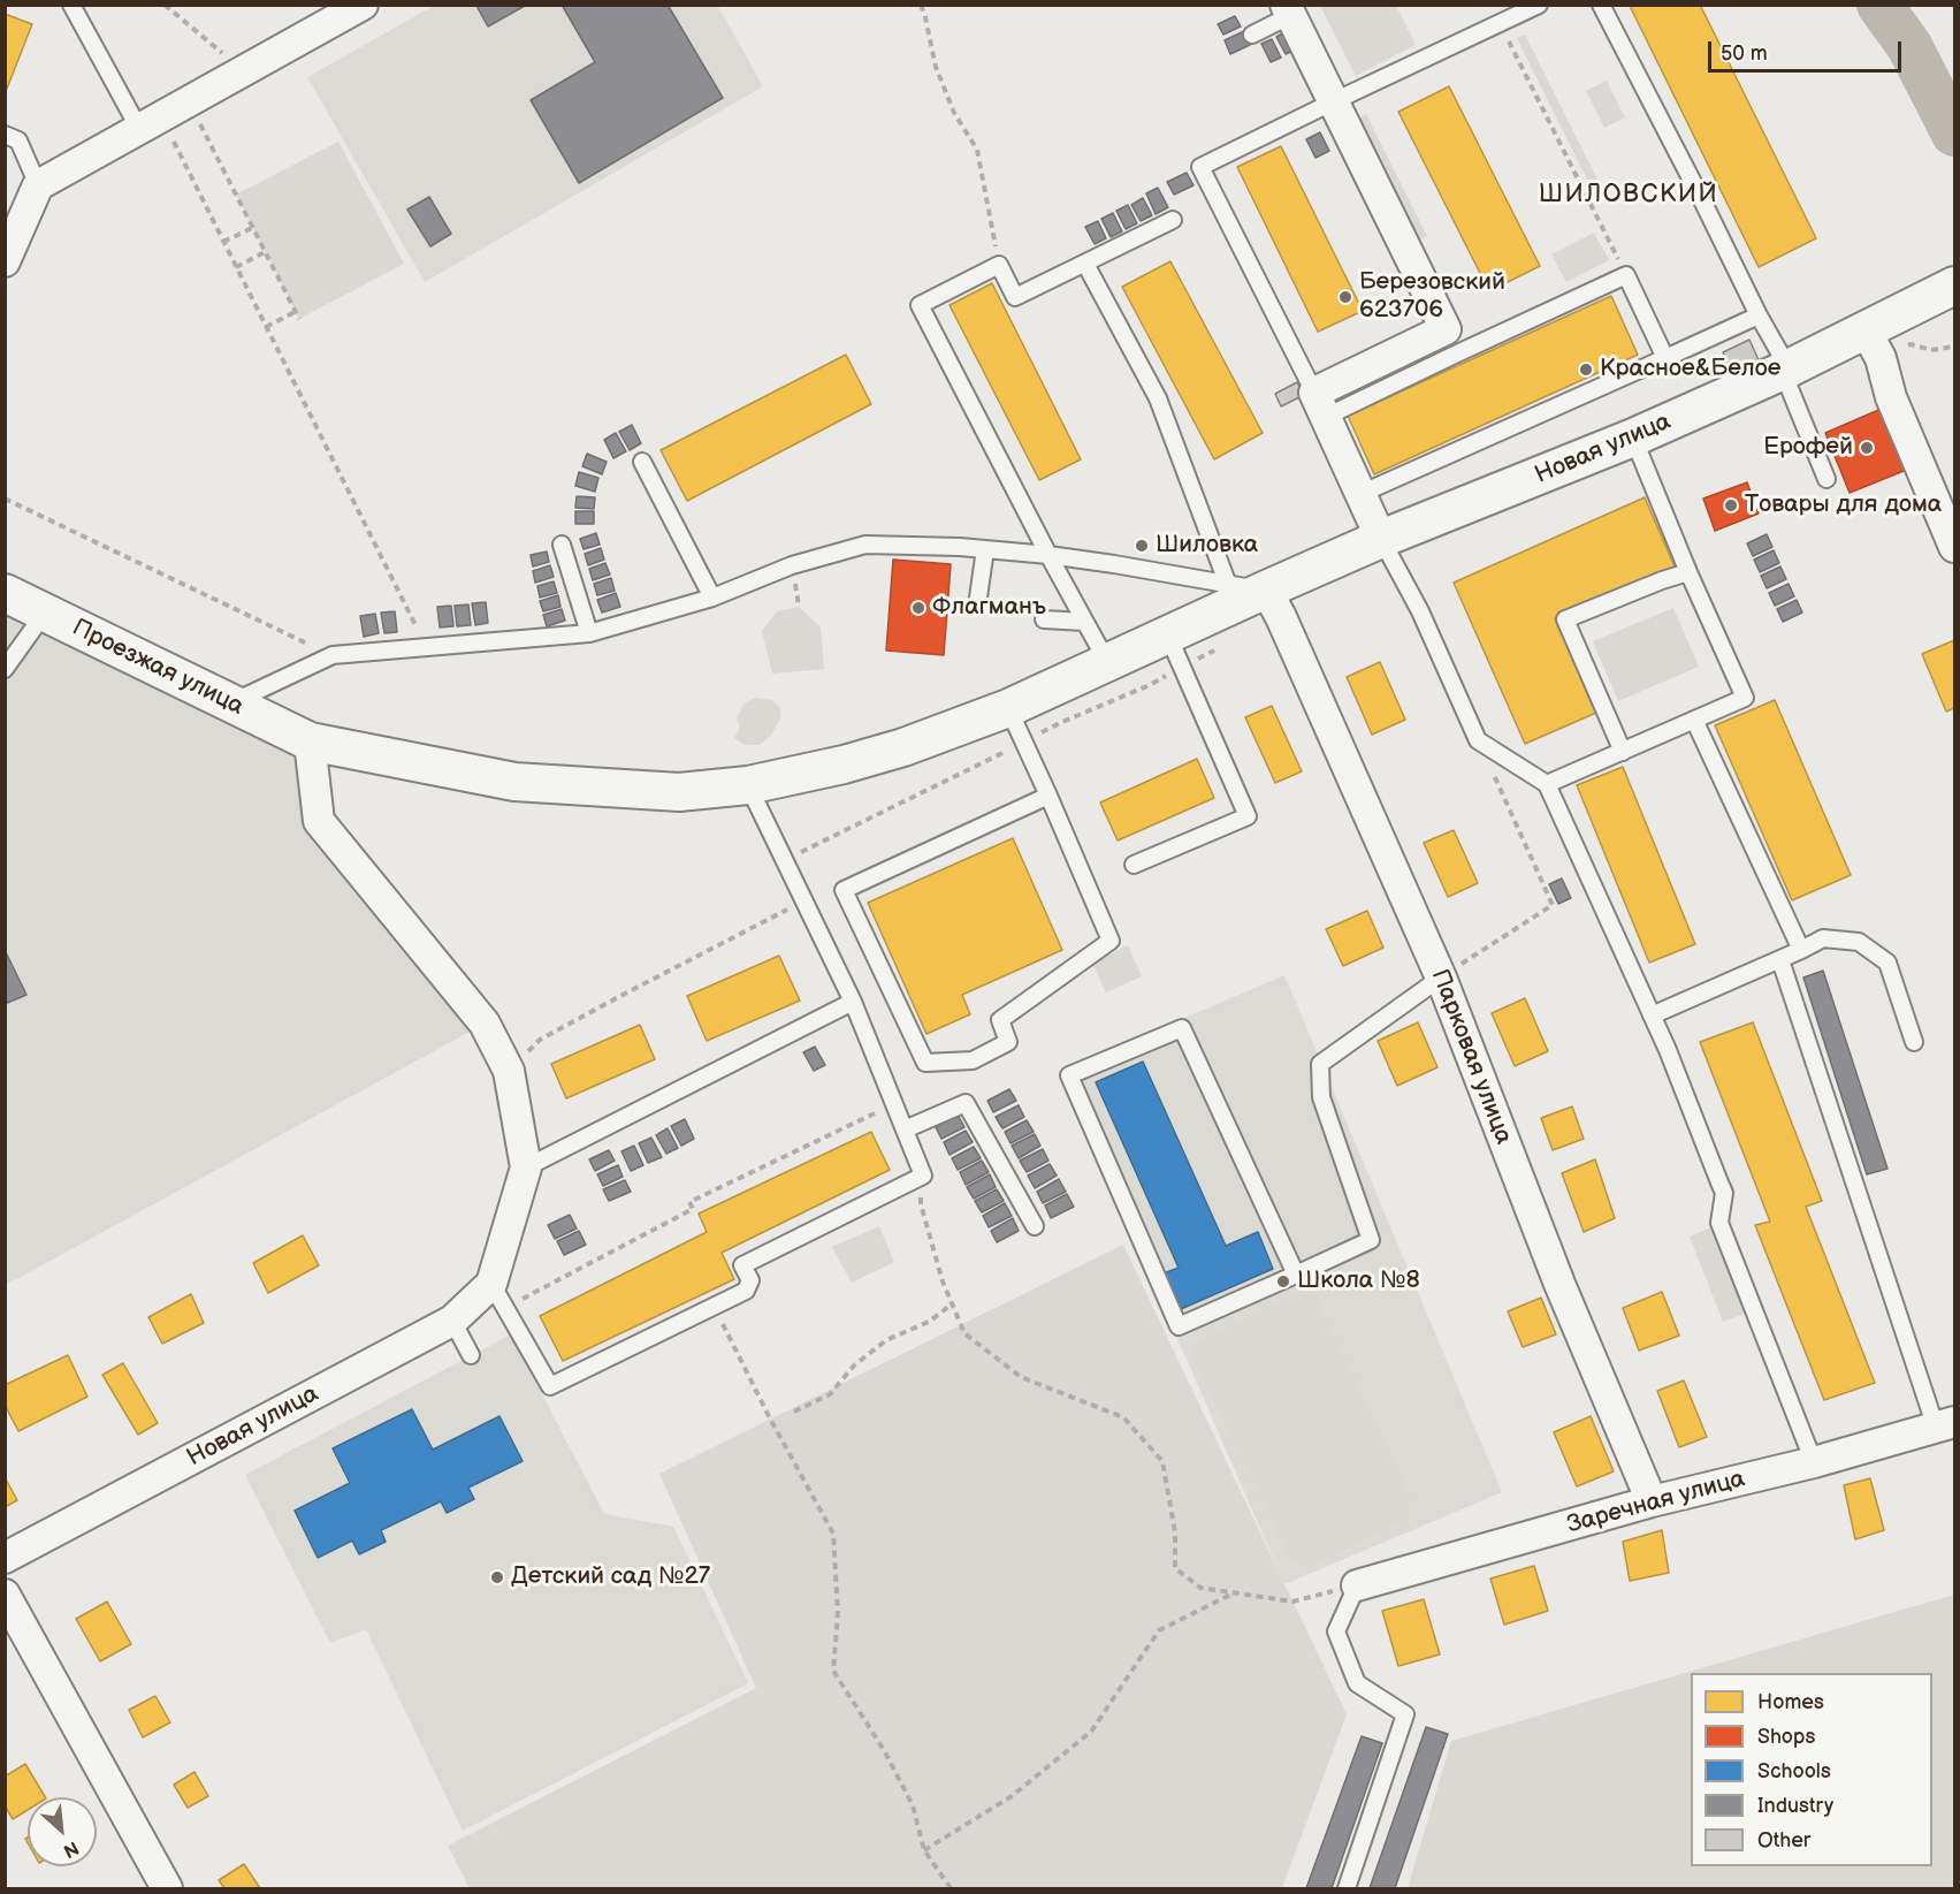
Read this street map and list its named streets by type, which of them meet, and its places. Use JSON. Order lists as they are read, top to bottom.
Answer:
{
  "streets": {
    "street": [
      "Новая улица",
      "Проезжая улица",
      "Парковая улица",
      "Заречная улица"
    ]
  },
  "crossings": [
    ["Новая улица", "Проезжая улица"],
    ["Новая улица", "Парковая улица"],
    ["Парковая улица", "Заречная улица"]
  ],
  "districts": ["ШИЛОВСКИЙ"],
  "places": [
    "Березовский 623706",
    "Красное&Белое",
    "Ерофей",
    "Товары для дома",
    "Шиловка",
    "Флагманъ",
    "Школа №8",
    "Детский сад №27"
  ],
  "legend": [
    "Homes",
    "Shops",
    "Schools",
    "Industry",
    "Other"
  ],
  "scale_bar": "50 m",
  "north": "bottom right"
}
